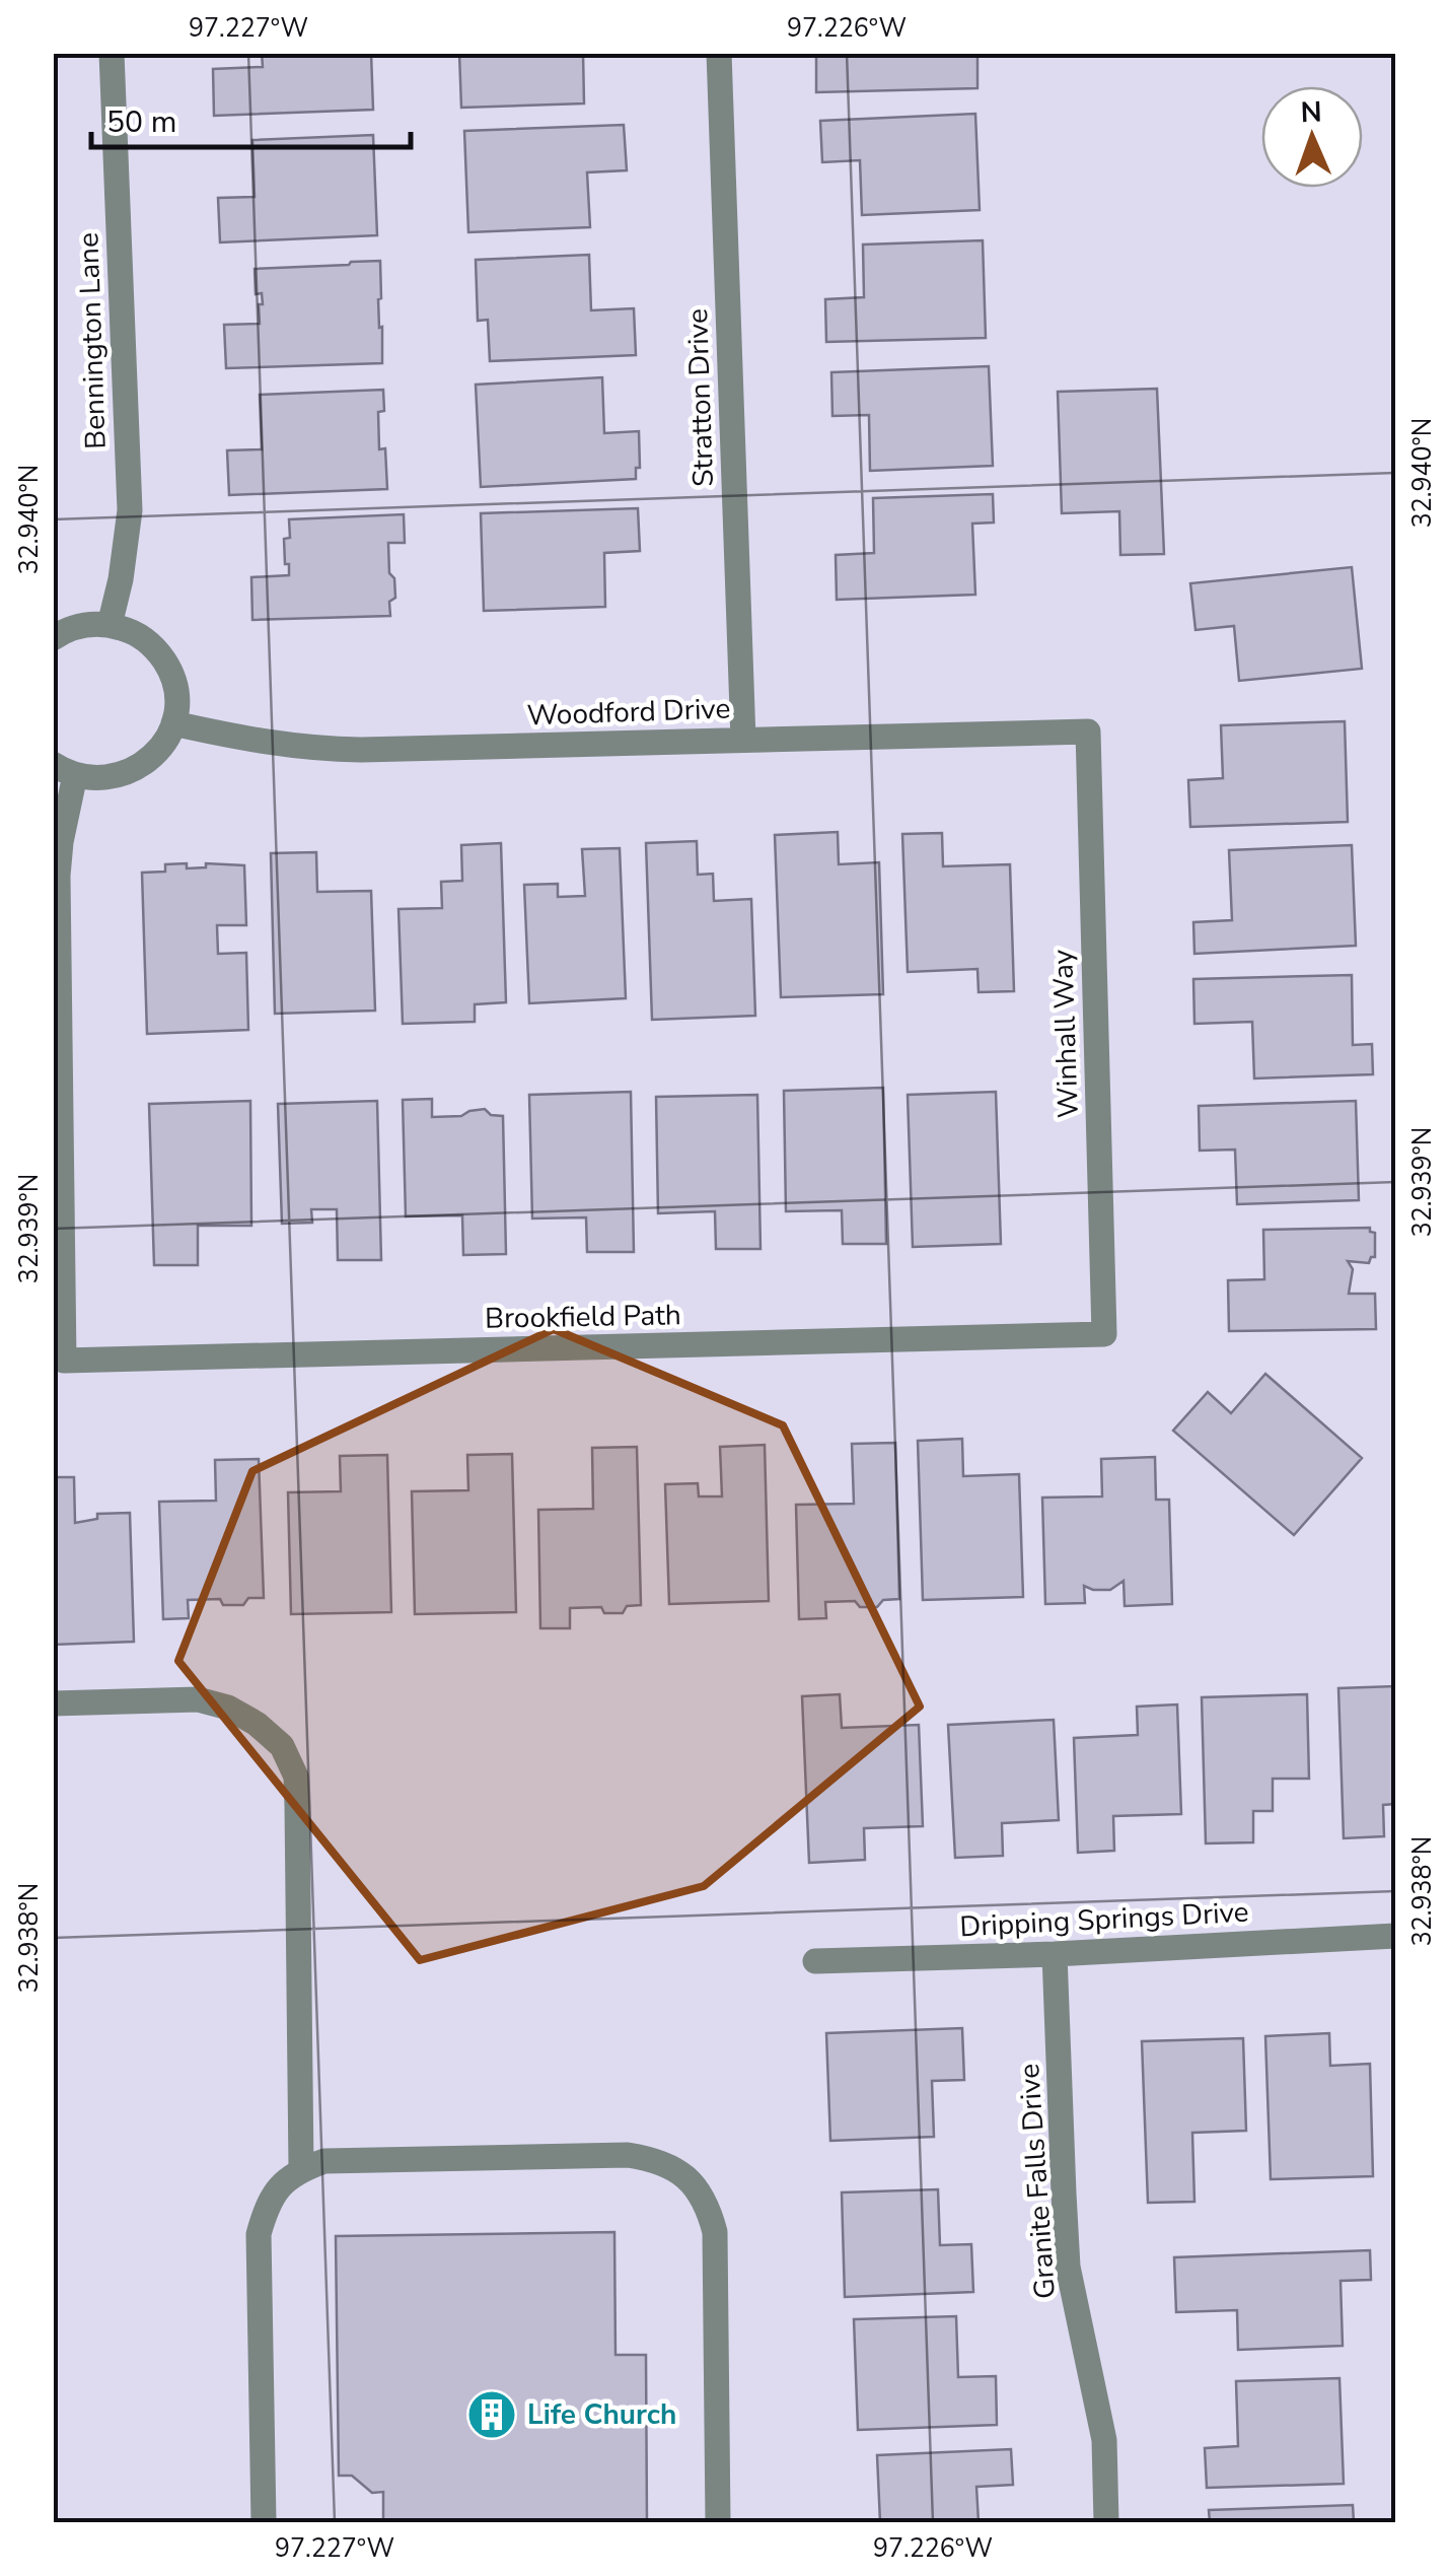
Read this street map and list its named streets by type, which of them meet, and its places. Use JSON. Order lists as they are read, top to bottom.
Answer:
{
  "streets": {
    "street": [
      "Bennington Lane",
      "Stratton Drive",
      "Woodford Drive",
      "Winhall Way",
      "Brookfield Path",
      "Dripping Springs Drive",
      "Granite Falls Drive"
    ]
  },
  "crossings": [
    ["Stratton Drive", "Woodford Drive"],
    ["Woodford Drive", "Winhall Way"],
    ["Winhall Way", "Brookfield Path"],
    ["Dripping Springs Drive", "Granite Falls Drive"]
  ],
  "places": {
    "building": ["Life Church"]
  },
  "scale_bar": "50 m",
  "north": "top",
  "coordinates": [
    "97.227°W",
    "97.226°W",
    "32.940°N",
    "32.939°N",
    "32.938°N"
  ]
}
